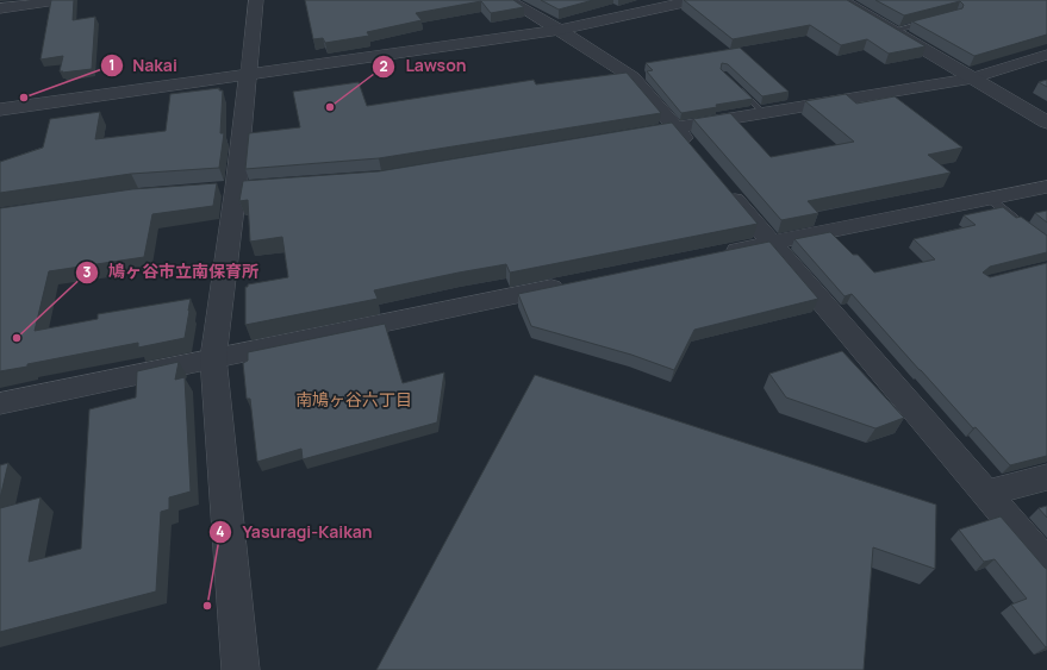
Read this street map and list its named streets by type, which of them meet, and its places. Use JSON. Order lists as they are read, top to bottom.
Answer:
{
  "districts": ["南鳩ヶ谷六丁目"],
  "places": [
    "Nakai",
    "Lawson",
    "鳩ヶ谷市立南保育所",
    "Yasuragi-Kaikan"
  ]
}
